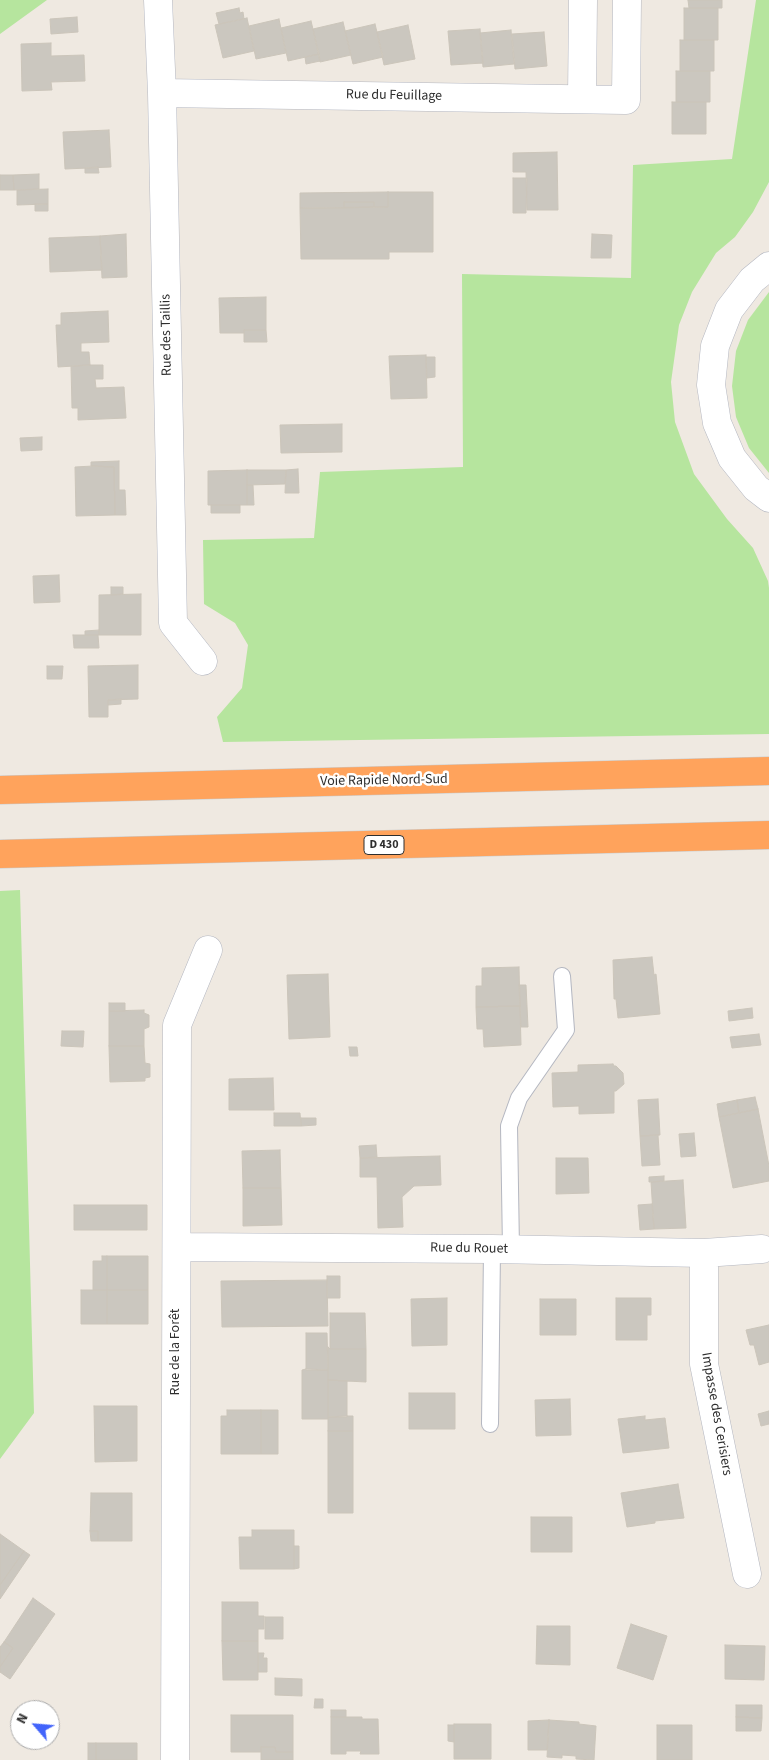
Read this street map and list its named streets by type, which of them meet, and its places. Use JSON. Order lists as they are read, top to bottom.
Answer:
{
  "streets": {
    "highway": ["Voie Rapide Nord-Sud", "D 430"],
    "street": [
      "Rue du Feuillage",
      "Rue des Taillis",
      "Rue du Rouet",
      "Rue de la Forêt",
      "Impasse des Cerisiers"
    ]
  },
  "crossings": [
    ["Rue du Feuillage", "Rue des Taillis"],
    ["Rue du Rouet", "Rue de la Forêt"],
    ["Rue du Rouet", "Impasse des Cerisiers"]
  ],
  "north": "top left"
}
